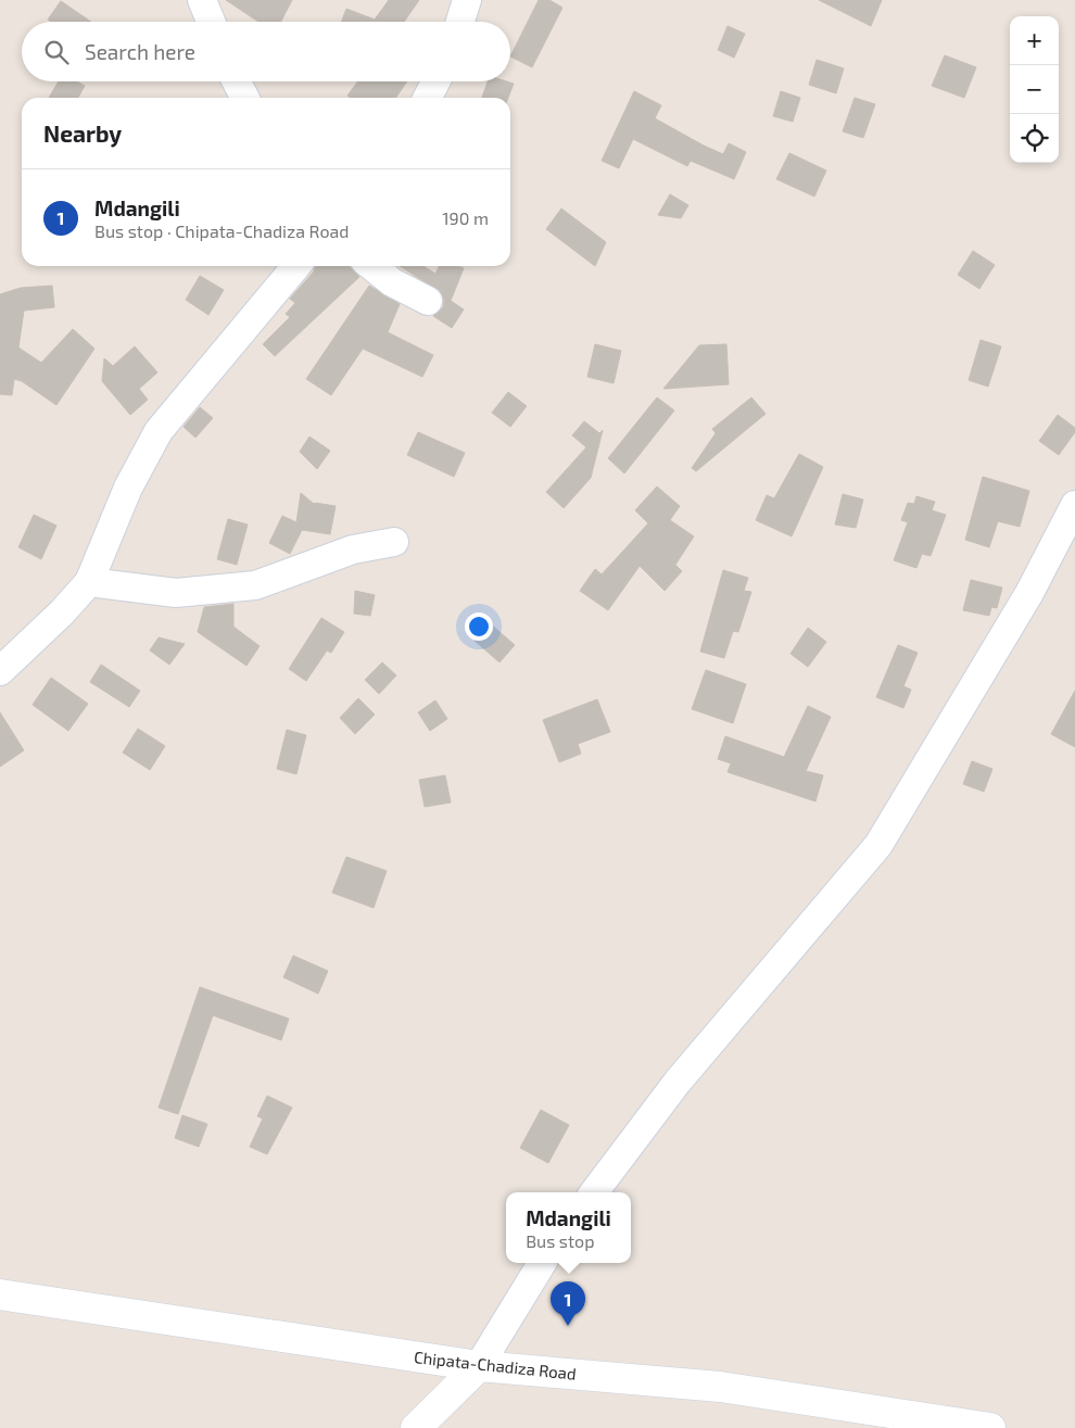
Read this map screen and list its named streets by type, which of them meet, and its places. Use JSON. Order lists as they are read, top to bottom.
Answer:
{
  "streets": {
    "main road": ["Chipata-Chadiza Road"]
  },
  "page": {
    "map_buttons": ["+", "−"],
    "search": "Search here",
    "heading": "Nearby",
    "list": [
      {
        "mark": "1",
        "name": "Mdangili",
        "note": "Bus stop · Chipata-Chadiza Road",
        "value": "190 m"
      }
    ],
    "popup": ["Mdangili", "Bus stop"],
    "pins": "1"
  }
}
